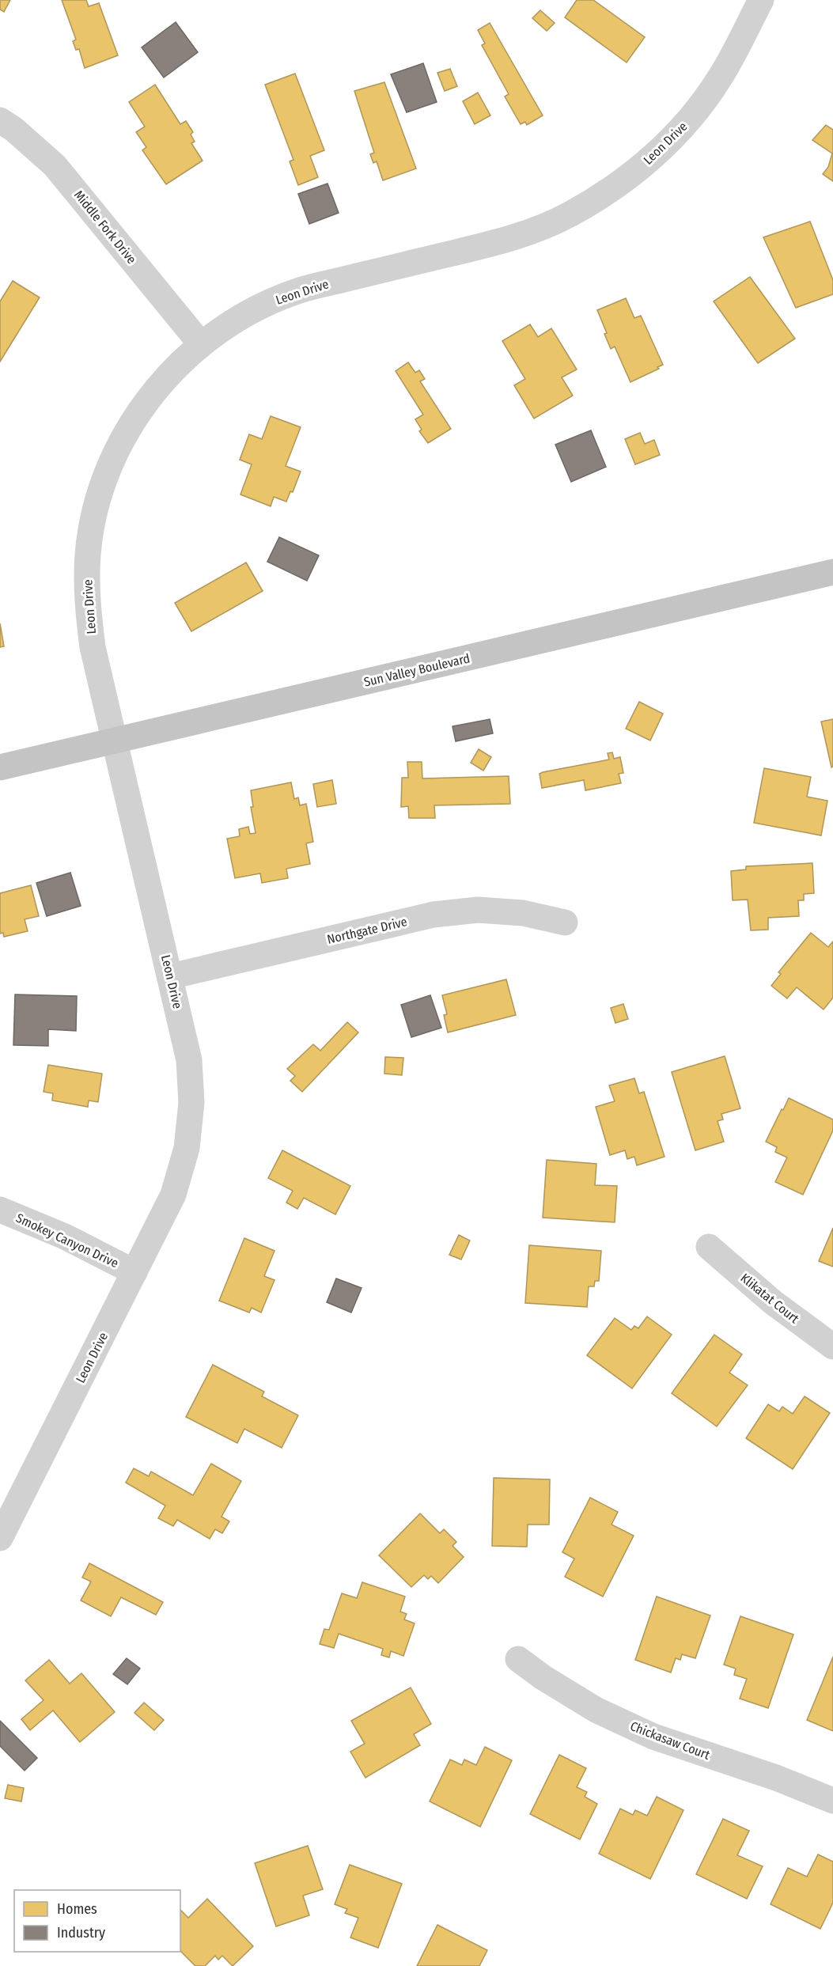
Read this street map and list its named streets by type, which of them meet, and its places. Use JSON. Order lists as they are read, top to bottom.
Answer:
{
  "streets": {
    "main road": ["Sun Valley Boulevard"],
    "street": [
      "Leon Drive",
      "Middle Fork Drive",
      "Northgate Drive",
      "Smokey Canyon Drive",
      "Klikatat Court",
      "Chickasaw Court"
    ]
  },
  "crossings": [
    ["Leon Drive", "Middle Fork Drive"],
    ["Leon Drive", "Sun Valley Boulevard"],
    ["Leon Drive", "Northgate Drive"],
    ["Leon Drive", "Smokey Canyon Drive"]
  ],
  "legend": ["Homes", "Industry"]
}
